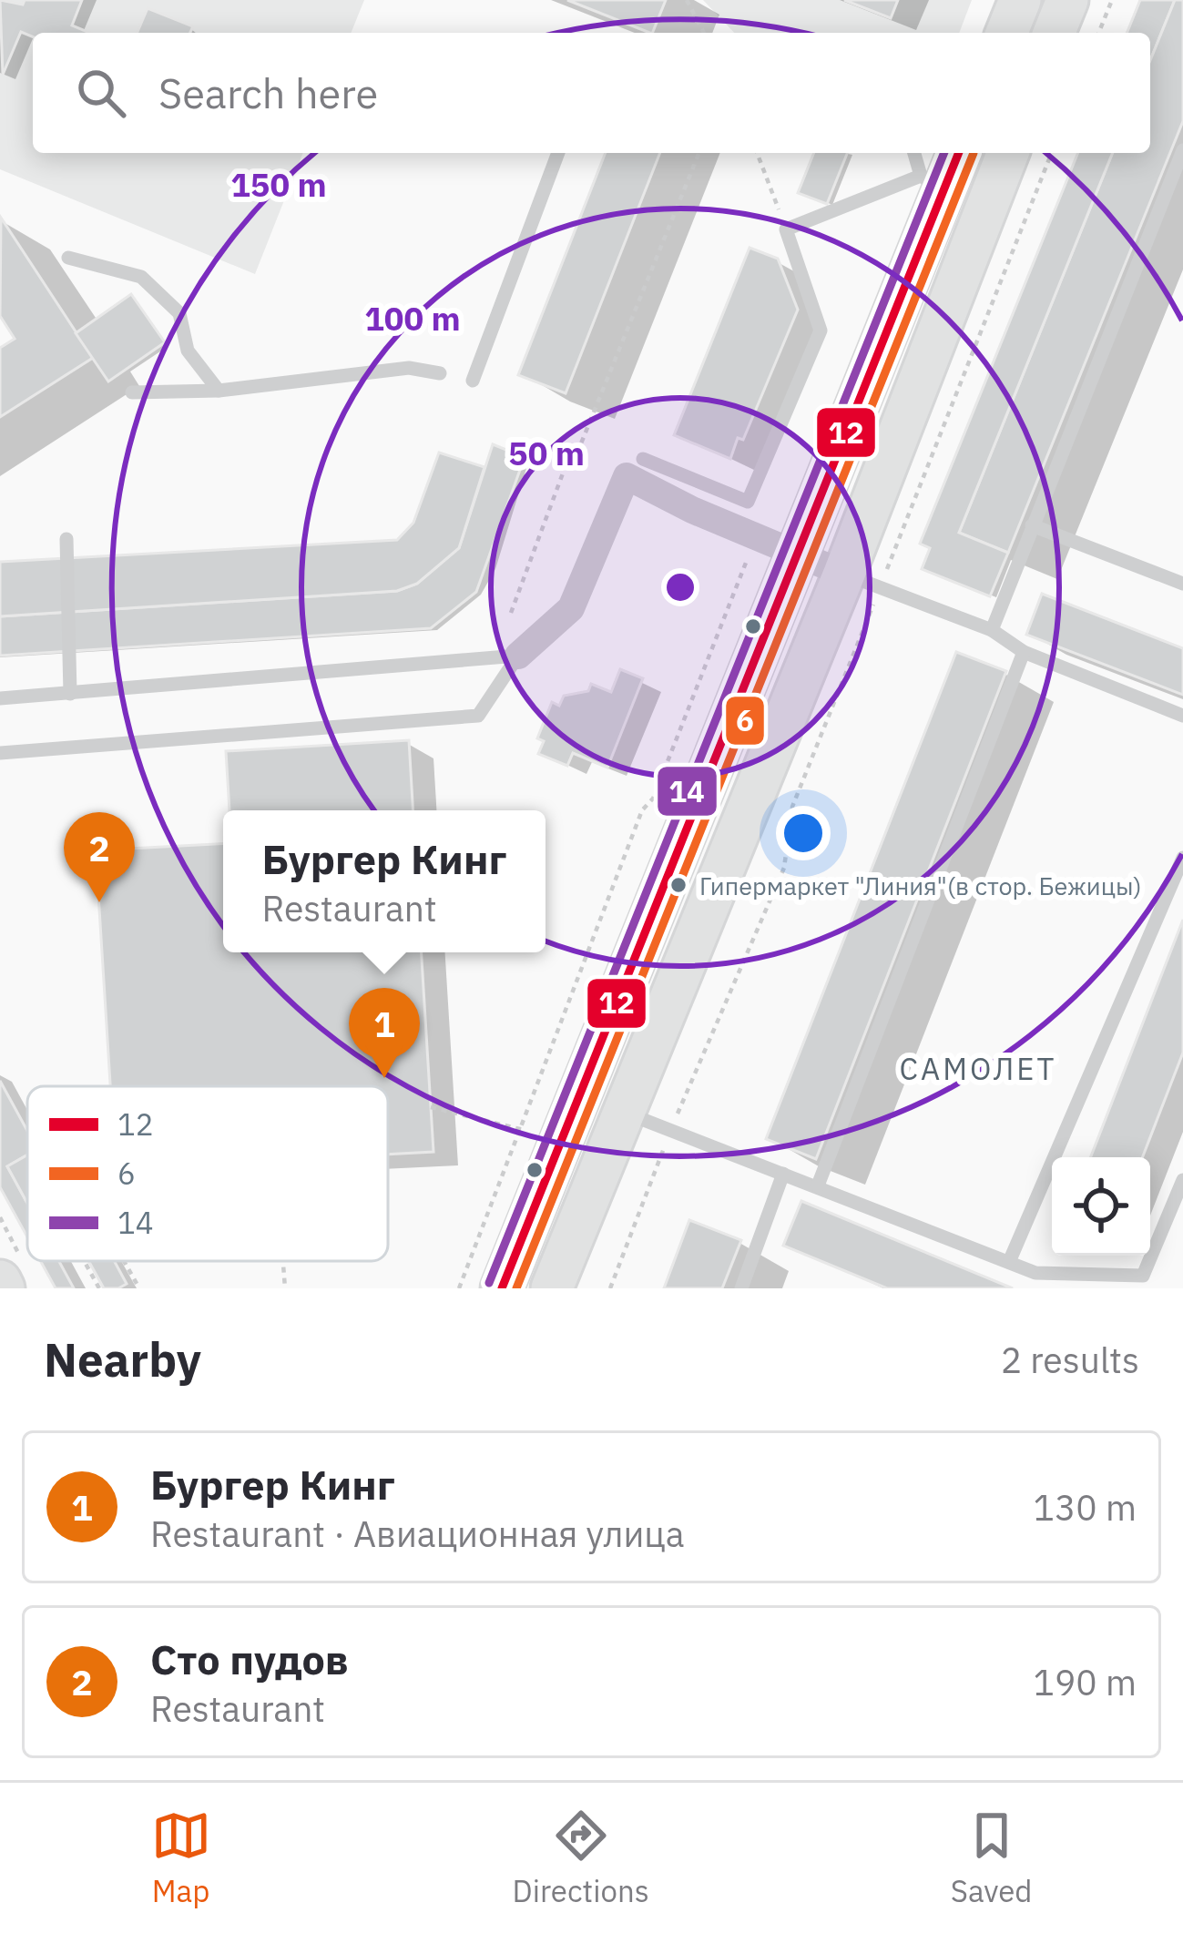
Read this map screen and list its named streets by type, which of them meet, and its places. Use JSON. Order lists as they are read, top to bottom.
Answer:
{
  "districts": ["САМОЛЕТ"],
  "places": ["Гипермаркет \"Линия\"(в стор. Бежицы)"],
  "lines": ["transit line 12", "transit line 6", "transit line 14"],
  "legend": ["12", "6", "14"],
  "page": {
    "search": "Search here",
    "popup": ["Бургер Кинг", "Restaurant"],
    "pins": ["2", "1"],
    "heading": ["Nearby", "2 results"],
    "list": [
      {
        "mark": "1",
        "name": "Бургер Кинг",
        "note": "Restaurant · Авиационная улица",
        "value": "130 m"
      },
      {
        "mark": "2",
        "name": "Сто пудов",
        "note": "Restaurant",
        "value": "190 m"
      }
    ],
    "nav": ["Map", "Directions", "Saved"]
  },
  "rings": ["150 m", "100 m", "50 m"]
}
